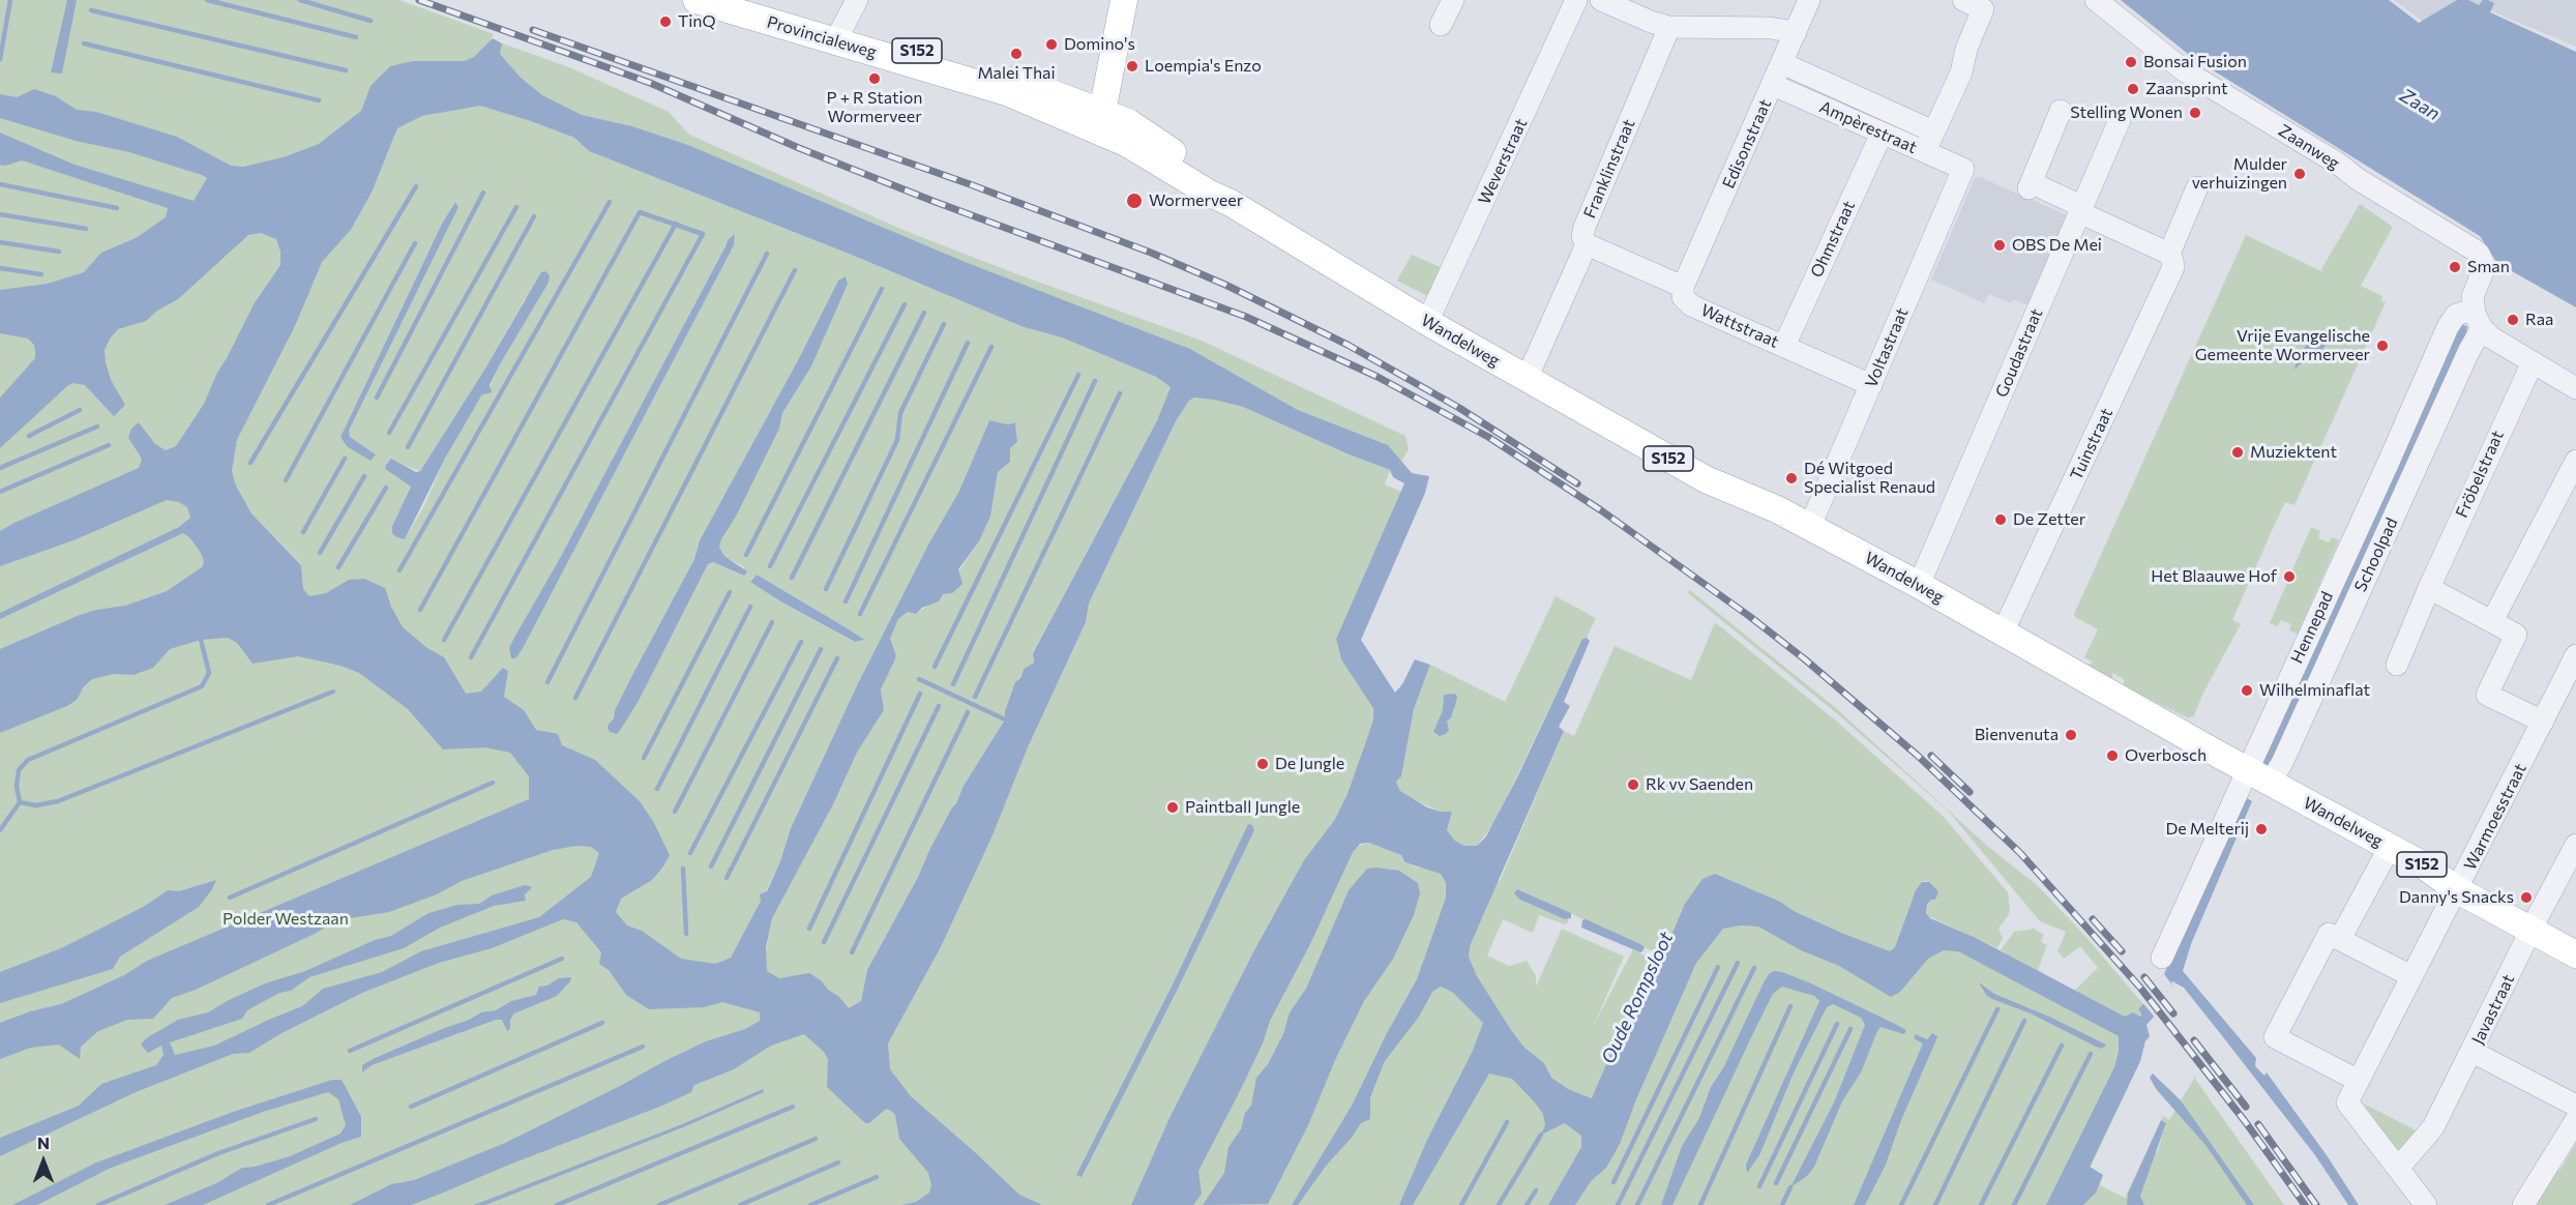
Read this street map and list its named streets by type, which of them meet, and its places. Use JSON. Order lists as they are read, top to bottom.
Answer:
{
  "streets": {
    "main road": ["Provincialeweg", "S152", "Wandelweg"],
    "street": [
      "Ampèrestraat",
      "Edisonstraat",
      "Zaanweg",
      "Weverstraat",
      "Franklinstraat",
      "Ohmstraat",
      "Wattstraat",
      "Voltastraat",
      "Goudastraat",
      "Tuinstraat",
      "Fröbelstraat",
      "Schoolpad",
      "Hennepad",
      "Warmoesstraat",
      "Javastraat"
    ]
  },
  "crossings": [
    ["Provincialeweg", "Wandelweg"],
    ["Ampèrestraat", "Edisonstraat"],
    ["Ampèrestraat", "Ohmstraat"],
    ["Ampèrestraat", "Voltastraat"],
    ["Edisonstraat", "Wattstraat"],
    ["Zaanweg", "Schoolpad"],
    ["Zaanweg", "Hennepad"],
    ["Weverstraat", "Wandelweg"],
    ["Franklinstraat", "Wattstraat"],
    ["Franklinstraat", "Wandelweg"],
    ["Ohmstraat", "Wattstraat"],
    ["Wattstraat", "Voltastraat"],
    ["Wandelweg", "Voltastraat"],
    ["Wandelweg", "Goudastraat"],
    ["Wandelweg", "Tuinstraat"],
    ["Wandelweg", "Schoolpad"],
    ["Wandelweg", "Hennepad"],
    ["Wandelweg", "Warmoesstraat"],
    ["Wandelweg", "Javastraat"],
    ["Schoolpad", "Hennepad"],
    ["Warmoesstraat", "Javastraat"]
  ],
  "water": ["Zaan", "Oude Rompsloot"],
  "parks": ["Polder Westzaan"],
  "places": [
    "TinQ",
    "Domino's",
    "Malei Thai",
    "Bonsai Fusion",
    "Loempia's Enzo",
    "P + R Station Wormerveer",
    "Zaansprint",
    "Stelling Wonen",
    "Mulder verhuizingen",
    "Wormerveer",
    "OBS De Mei",
    "Sman",
    "Raa",
    "Vrije Evangelische Gemeente Wormerveer",
    "Muziektent",
    "Dé Witgoed Specialist Renaud",
    "De Zetter",
    "Het Blaauwe Hof",
    "Wilhelminaflat",
    "Bienvenuta",
    "Overbosch",
    "De Jungle",
    "Rk vv Saenden",
    "Paintball Jungle",
    "De Melterij",
    "Danny's Snacks"
  ],
  "north": "top"
}
